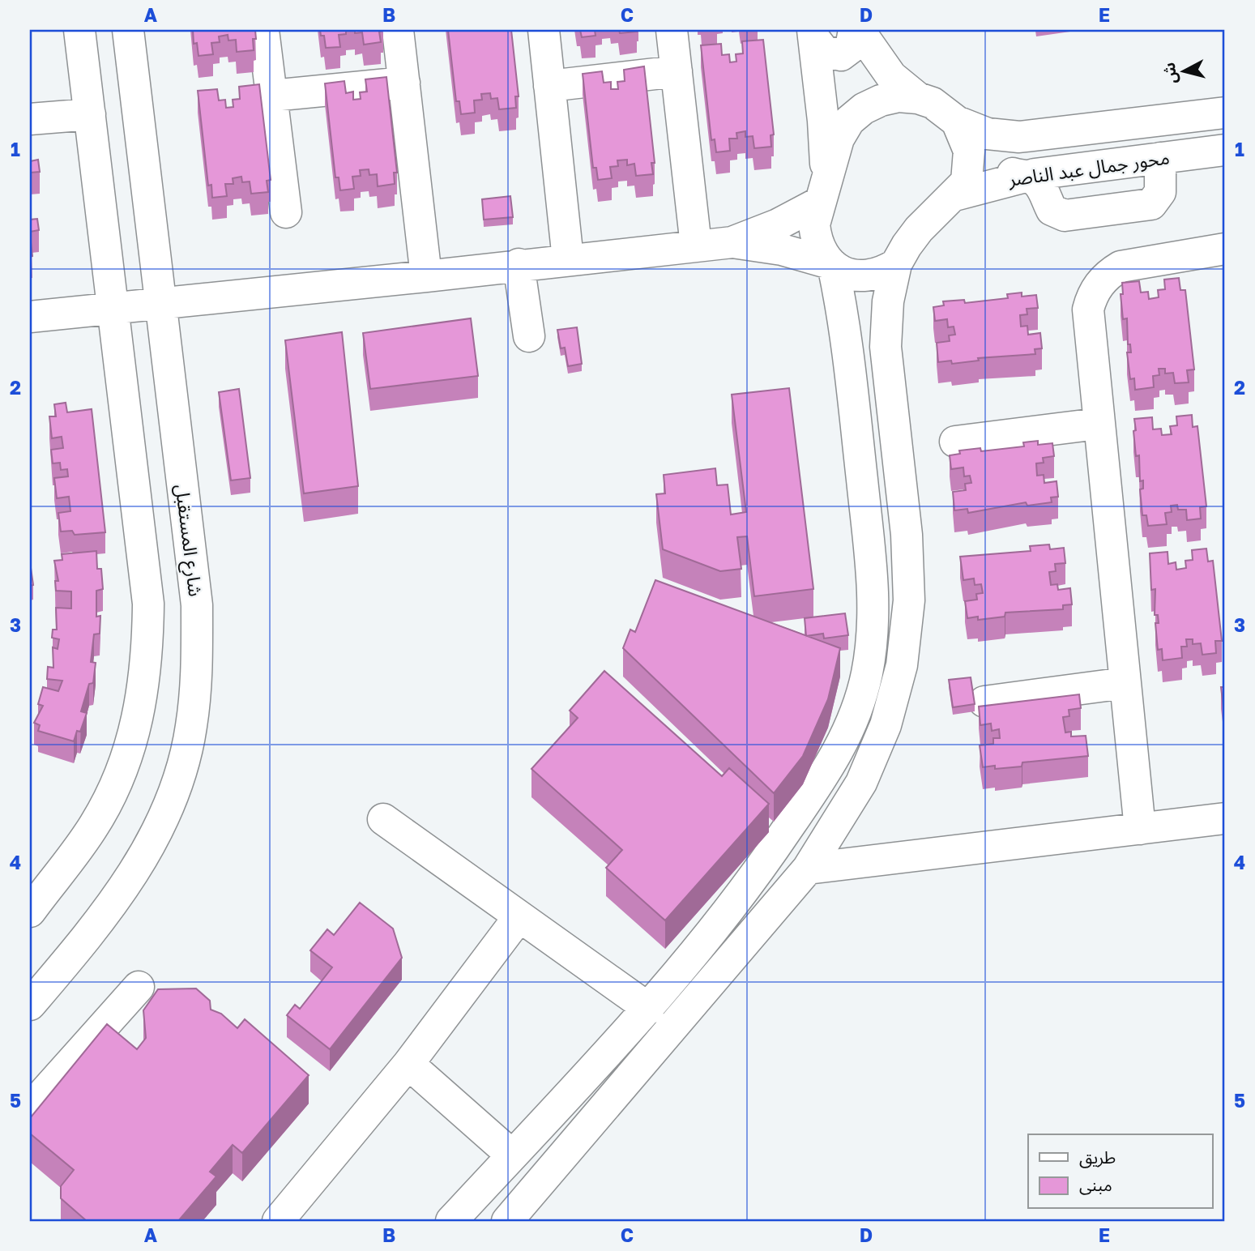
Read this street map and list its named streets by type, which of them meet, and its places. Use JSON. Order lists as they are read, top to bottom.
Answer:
{
  "streets": {
    "street": ["محور جمال عبد الناصر", "شارع المستقبل"]
  },
  "legend": ["طريق", "مبنى"],
  "north": "left",
  "grid": {
    "columns": [
      "A",
      "B",
      "C",
      "D",
      "E"
    ],
    "rows": [
      "1",
      "2",
      "3",
      "4",
      "5"
    ]
  }
}
